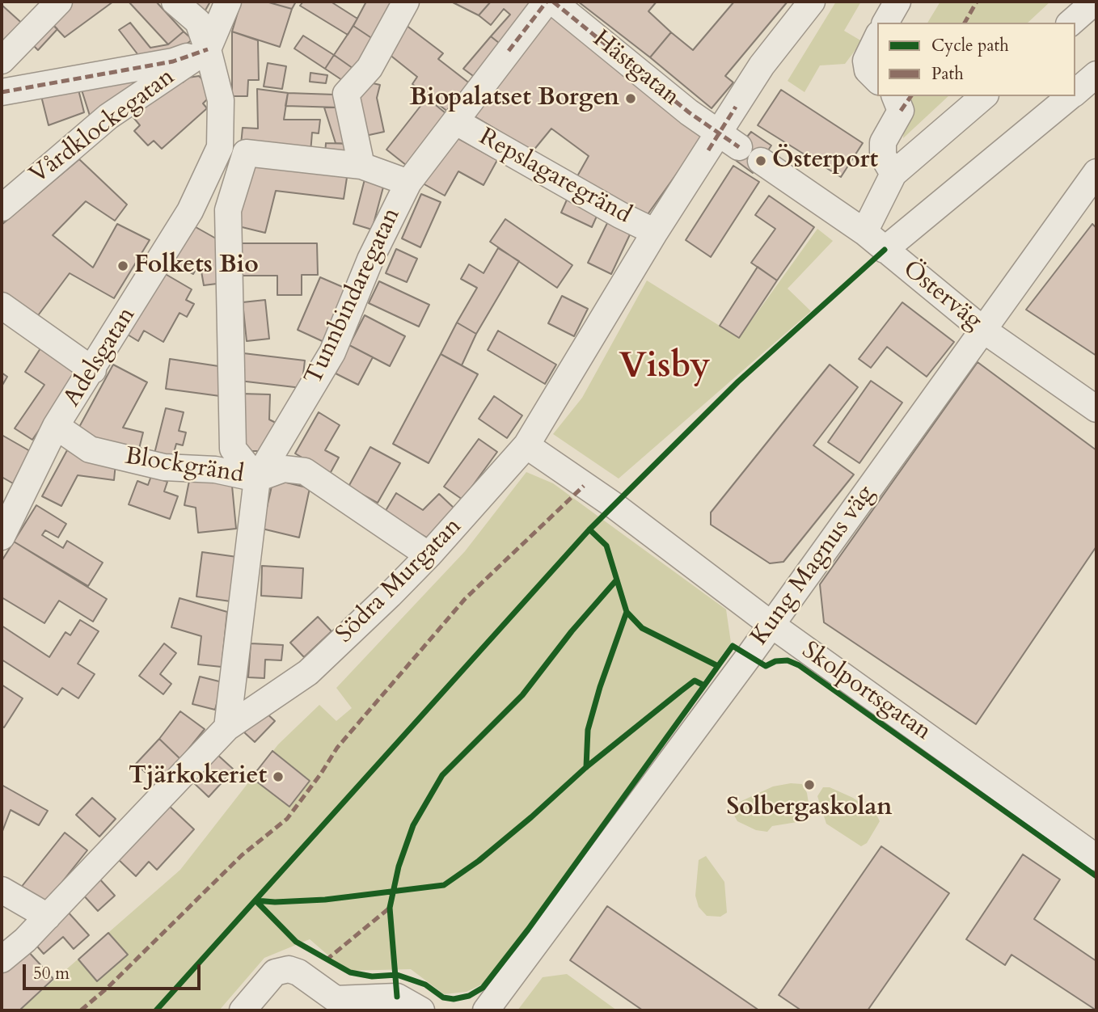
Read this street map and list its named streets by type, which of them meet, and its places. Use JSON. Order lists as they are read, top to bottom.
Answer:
{
  "streets": {
    "street": [
      "Hästgatan",
      "Vårdklockegatan",
      "Repslagaregränd",
      "Österväg",
      "Tunnbindaregatan",
      "Adelsgatan",
      "Blockgränd",
      "Kung Magnus väg",
      "Södra Murgatan",
      "Skolportsgatan"
    ]
  },
  "crossings": [
    ["Hästgatan", "Södra Murgatan"],
    ["Vårdklockegatan", "Adelsgatan"],
    ["Repslagaregränd", "Tunnbindaregatan"],
    ["Repslagaregränd", "Södra Murgatan"],
    ["Österväg", "Kung Magnus väg"],
    ["Tunnbindaregatan", "Blockgränd"],
    ["Tunnbindaregatan", "Södra Murgatan"],
    ["Adelsgatan", "Blockgränd"],
    ["Blockgränd", "Södra Murgatan"],
    ["Kung Magnus väg", "Skolportsgatan"],
    ["Södra Murgatan", "Skolportsgatan"]
  ],
  "districts": ["Visby"],
  "places": [
    "Biopalatset Borgen",
    "Österport",
    "Folkets Bio",
    "Tjärkokeriet",
    "Solbergaskolan"
  ],
  "legend": ["Cycle path", "Path"],
  "scale_bar": "50 m"
}
